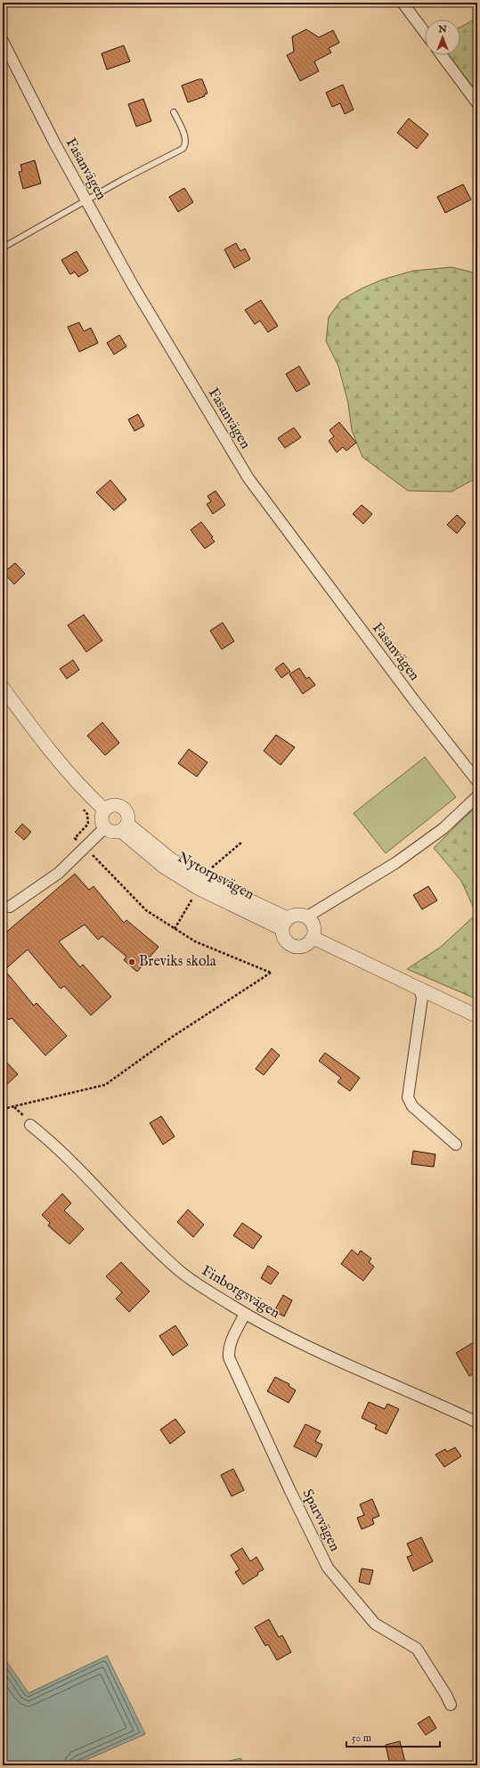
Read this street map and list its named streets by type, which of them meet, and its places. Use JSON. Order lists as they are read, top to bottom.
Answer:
{
  "streets": {
    "street": [
      "Fasanvägen",
      "Nytorpsvägen",
      "Finborgsvägen",
      "Sparvvägen"
    ]
  },
  "crossings": [
    ["Finborgsvägen", "Sparvvägen"]
  ],
  "places": ["Breviks skola"],
  "scale_bar": "50 m",
  "north": "top"
}
